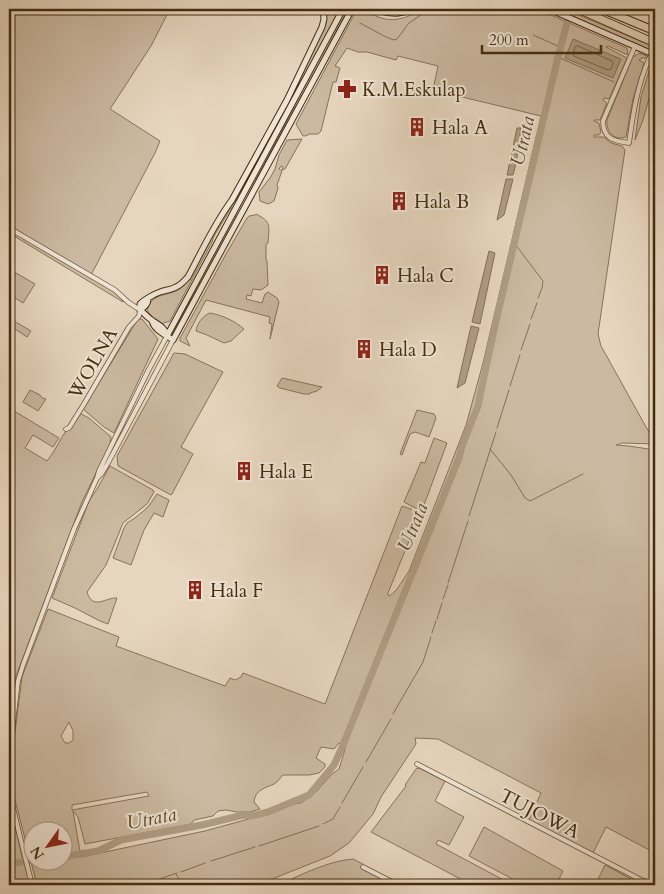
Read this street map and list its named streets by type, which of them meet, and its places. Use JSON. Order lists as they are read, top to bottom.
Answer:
{
  "streets": {
    "street": ["WOLNA", "TUJOWA"]
  },
  "water": ["Utrata"],
  "places": {
    "pharmacy": ["K.M.Eskulap"],
    "building": [
      "Hala A",
      "Hala B",
      "Hala C",
      "Hala D",
      "Hala E",
      "Hala F"
    ]
  },
  "scale_bar": "200 m",
  "north": "bottom left"
}
